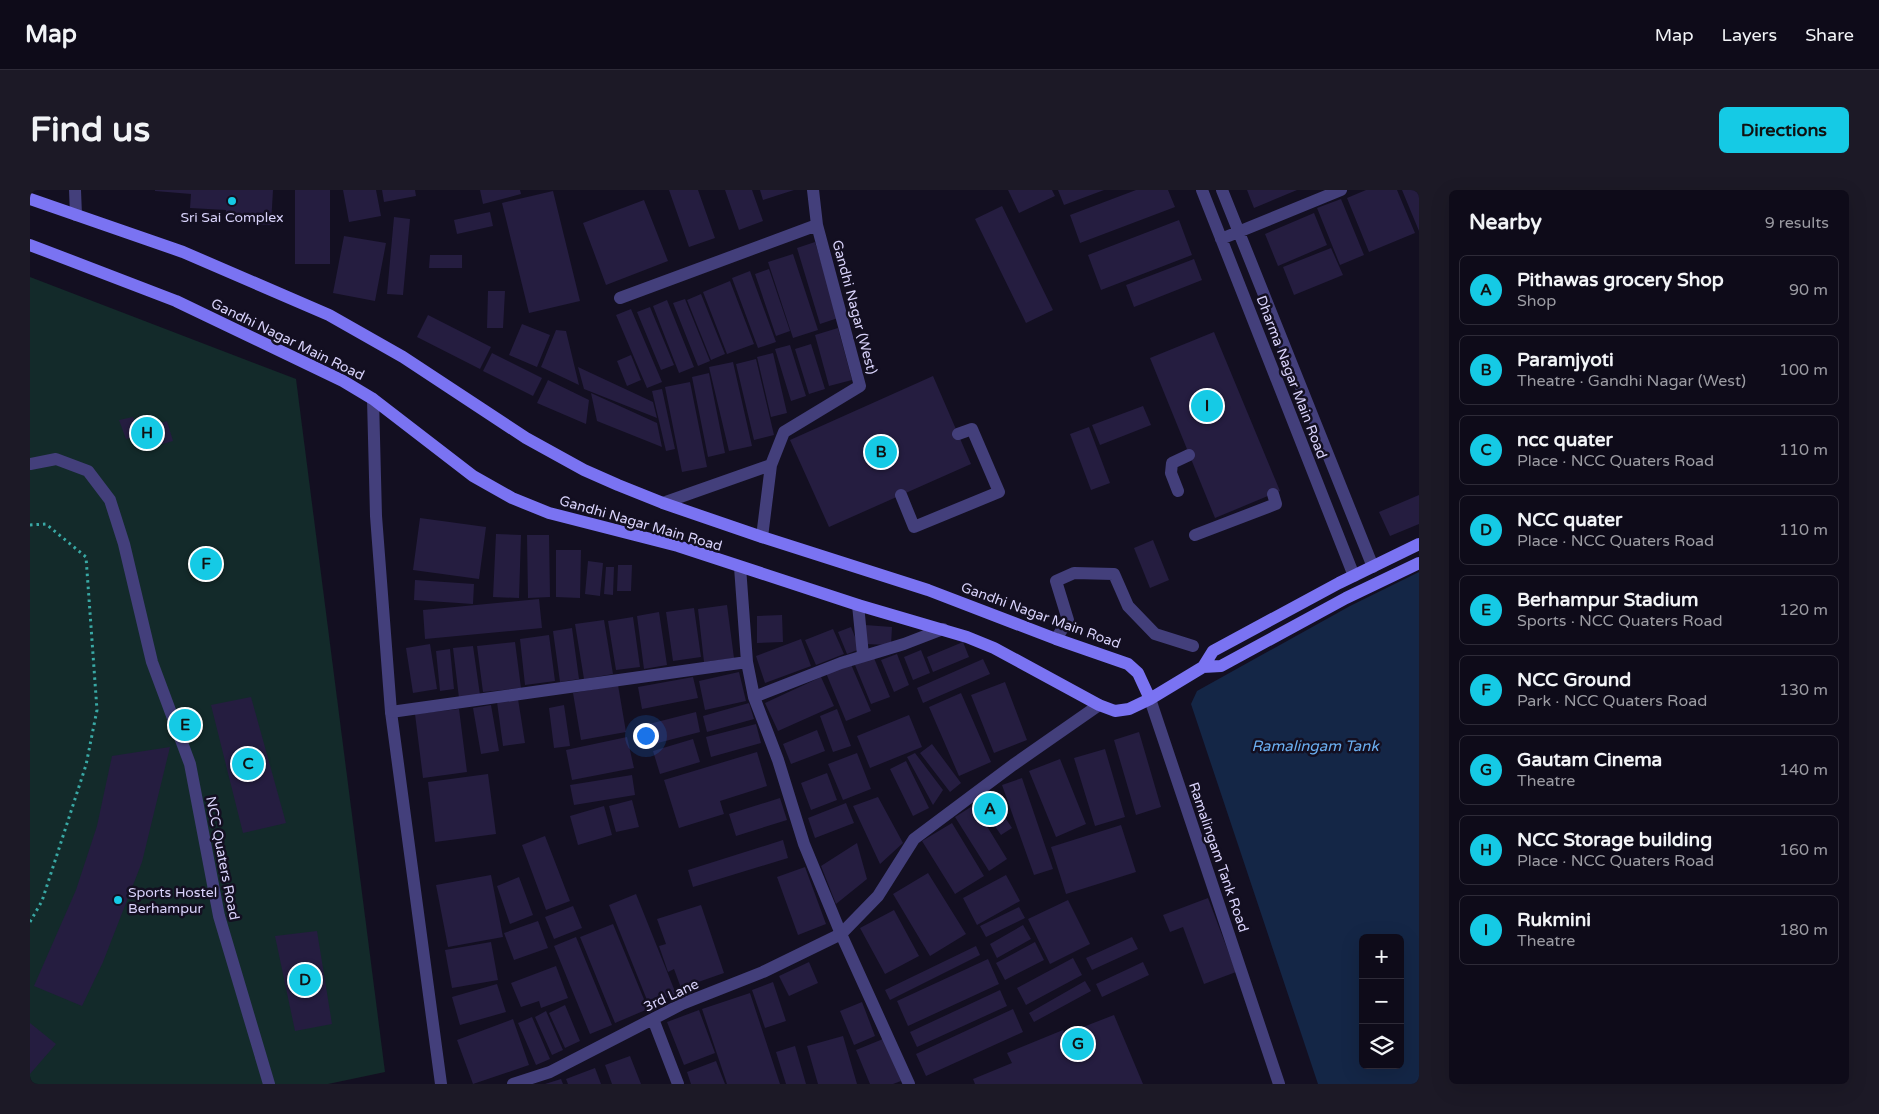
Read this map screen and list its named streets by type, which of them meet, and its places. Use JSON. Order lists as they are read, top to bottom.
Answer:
{
  "streets": {
    "street": [
      "Gandhi Nagar (West)",
      "Gandhi Nagar Main Road",
      "Dharma Nagar Main Road",
      "Ramalingam Tank Road",
      "NCC Quaters Road",
      "3rd Lane"
    ]
  },
  "crossings": [
    ["Gandhi Nagar (West)", "Gandhi Nagar Main Road"],
    ["Gandhi Nagar Main Road", "Ramalingam Tank Road"],
    ["Gandhi Nagar Main Road", "3rd Lane"]
  ],
  "water": ["Ramalingam Tank"],
  "places": ["Sri Sai Complex", "Sports Hostel Berhampur"],
  "page": {
    "header": "Map",
    "nav": ["Map", "Layers", "Share"],
    "buttons": "Directions",
    "title": "Find us",
    "heading": ["Nearby", "9 results"],
    "list": [
      {
        "mark": "A",
        "name": "Pithawas grocery Shop",
        "note": "Shop",
        "value": "90 m"
      },
      {
        "mark": "B",
        "name": "Paramjyoti",
        "note": "Theatre · Gandhi Nagar (West)",
        "value": "100 m"
      },
      {
        "mark": "C",
        "name": "ncc quater",
        "note": "Place · NCC Quaters Road",
        "value": "110 m"
      },
      {
        "mark": "D",
        "name": "NCC quater",
        "note": "Place · NCC Quaters Road",
        "value": "110 m"
      },
      {
        "mark": "E",
        "name": "Berhampur Stadium",
        "note": "Sports · NCC Quaters Road",
        "value": "120 m"
      },
      {
        "mark": "F",
        "name": "NCC Ground",
        "note": "Park · NCC Quaters Road",
        "value": "130 m"
      },
      {
        "mark": "G",
        "name": "Gautam Cinema",
        "note": "Theatre",
        "value": "140 m"
      },
      {
        "mark": "H",
        "name": "NCC Storage building",
        "note": "Place · NCC Quaters Road",
        "value": "160 m"
      },
      {
        "mark": "I",
        "name": "Rukmini",
        "note": "Theatre",
        "value": "180 m"
      }
    ],
    "pins": [
      "I",
      "H",
      "B",
      "F",
      "E",
      "C",
      "A",
      "D",
      "G"
    ],
    "map_buttons": ["+", "−"]
  }
}
